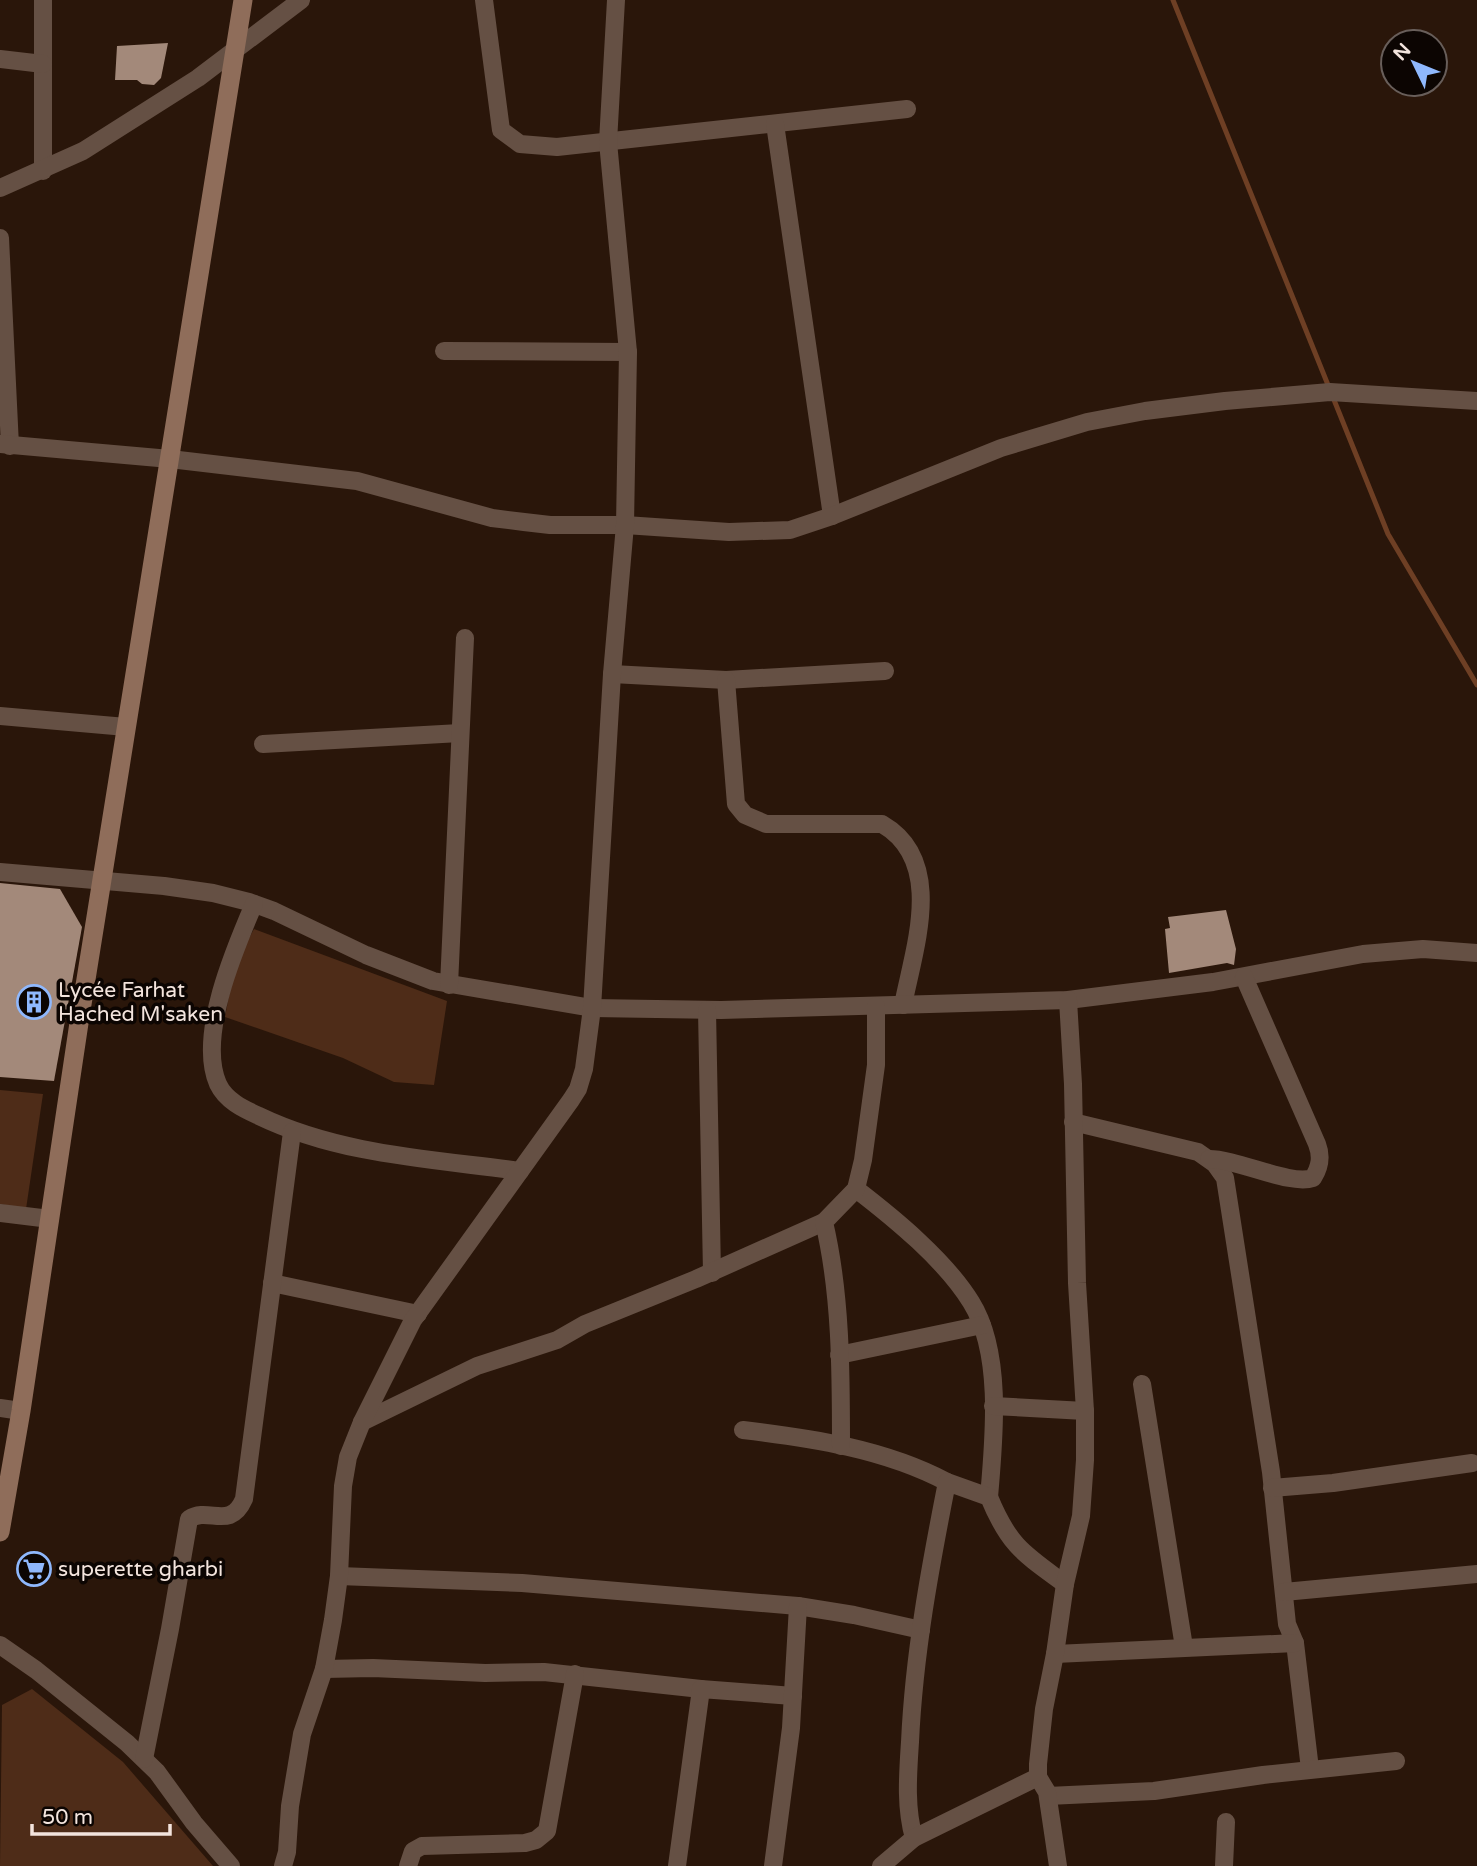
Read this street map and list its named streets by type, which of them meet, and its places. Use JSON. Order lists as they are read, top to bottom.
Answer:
{
  "places": {
    "building": ["Lycée Farhat Hached M'saken"],
    "supermarket": ["superette gharbi"]
  },
  "scale_bar": "50 m",
  "north": "top left"
}
